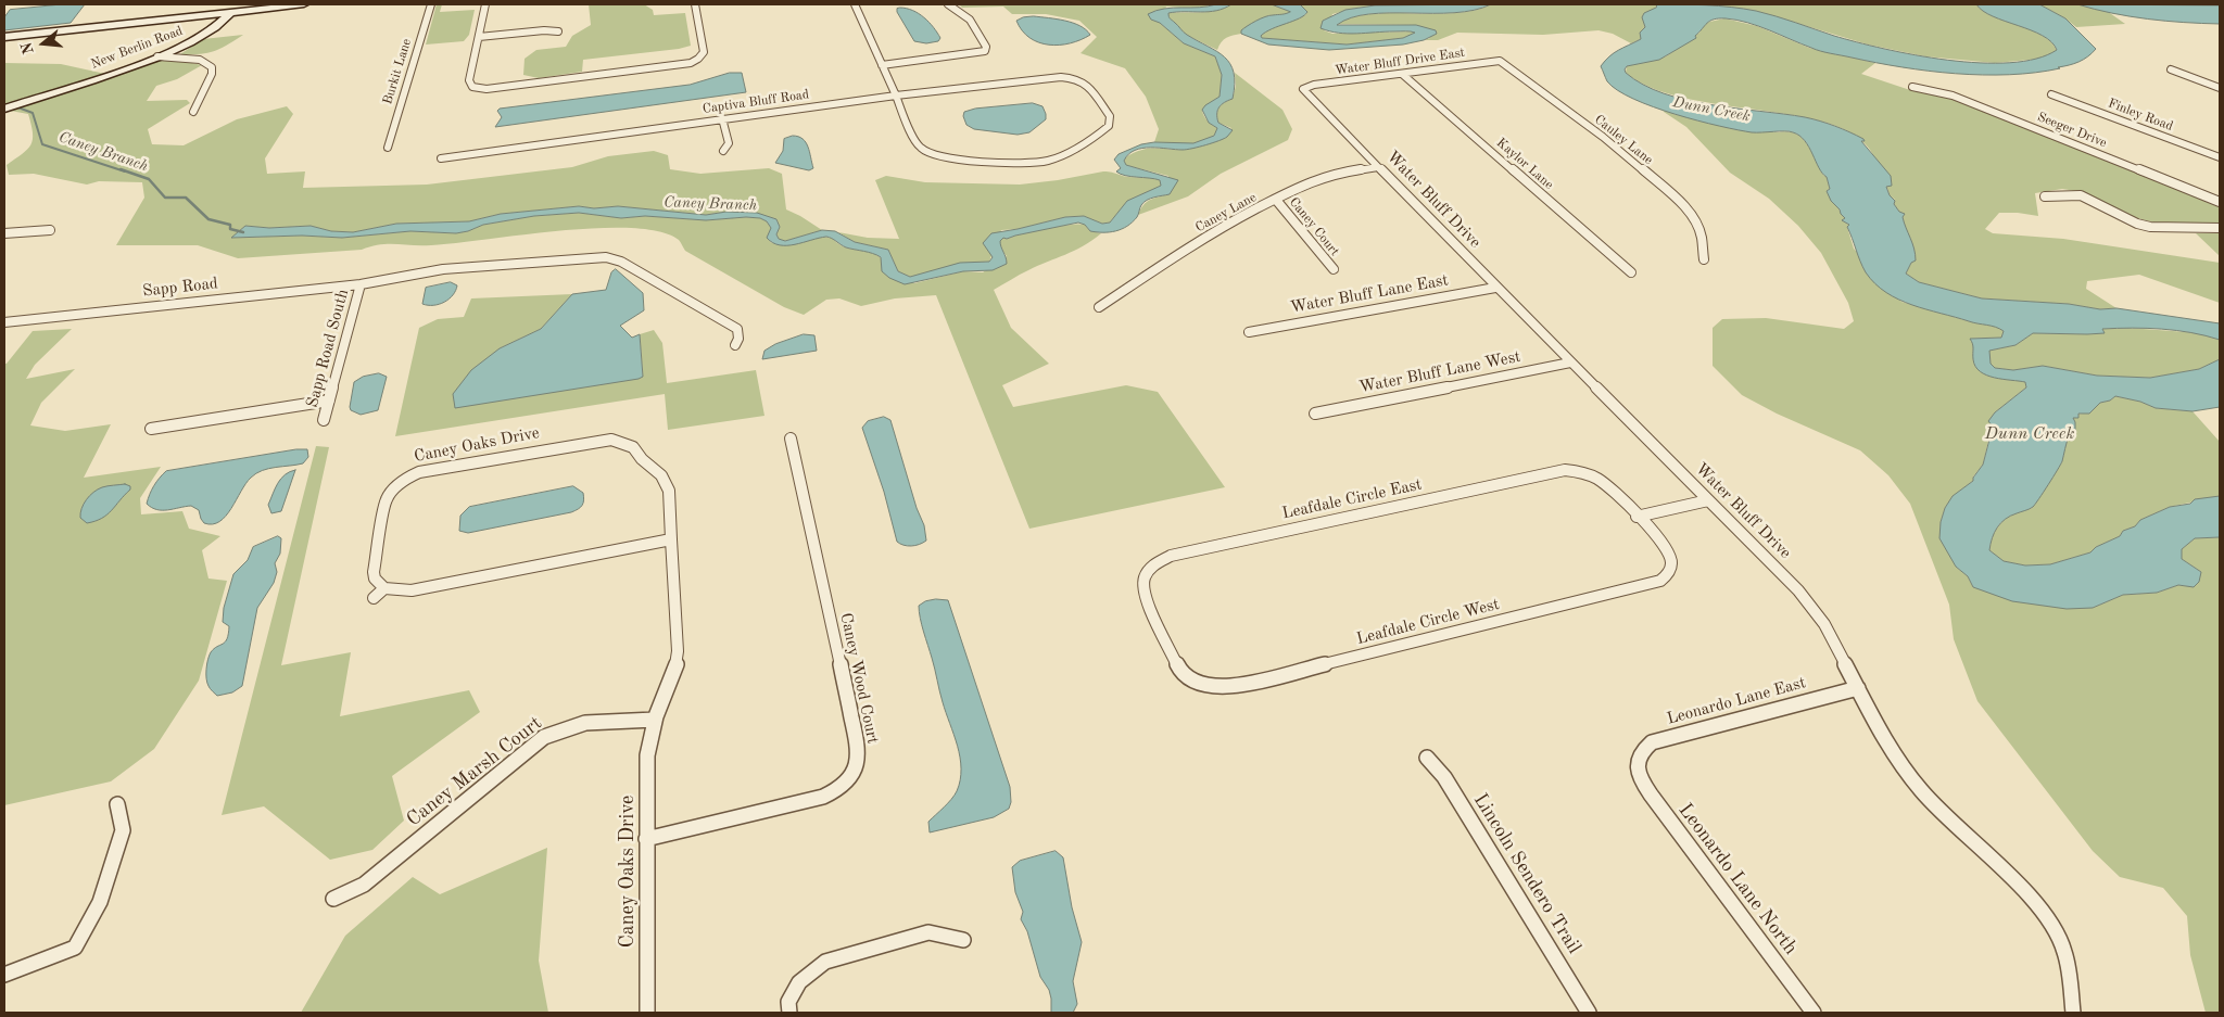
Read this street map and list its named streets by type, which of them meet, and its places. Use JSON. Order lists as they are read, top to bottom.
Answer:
{
  "streets": {
    "street": [
      "New Berlin Road",
      "Water Bluff Drive East",
      "Burkit Lane",
      "Captiva Bluff Road",
      "Finley Road",
      "Seeger Drive",
      "Cauley Lane",
      "Kaylor Lane",
      "Water Bluff Drive",
      "Caney Lane",
      "Caney Court",
      "Sapp Road",
      "Water Bluff Lane East",
      "Sapp Road South",
      "Water Bluff Lane West",
      "Caney Oaks Drive",
      "Leafdale Circle East",
      "Leafdale Circle West",
      "Caney Wood Court",
      "Leonardo Lane East",
      "Caney Marsh Court",
      "Lincoln Sendero Trail",
      "Leonardo Lane North"
    ]
  },
  "crossings": [
    ["Water Bluff Drive East", "Cauley Lane"],
    ["Water Bluff Drive East", "Kaylor Lane"],
    ["Water Bluff Drive East", "Water Bluff Drive"],
    ["Water Bluff Drive", "Caney Lane"],
    ["Water Bluff Drive", "Water Bluff Lane East"],
    ["Water Bluff Drive", "Water Bluff Lane West"],
    ["Water Bluff Drive", "Leonardo Lane East"],
    ["Caney Lane", "Caney Court"],
    ["Sapp Road", "Sapp Road South"],
    ["Caney Oaks Drive", "Caney Wood Court"],
    ["Caney Oaks Drive", "Caney Marsh Court"],
    ["Leafdale Circle East", "Leafdale Circle West"],
    ["Leonardo Lane East", "Leonardo Lane North"]
  ],
  "water": ["Dunn Creek", "Caney Branch"],
  "north": "left"
}
